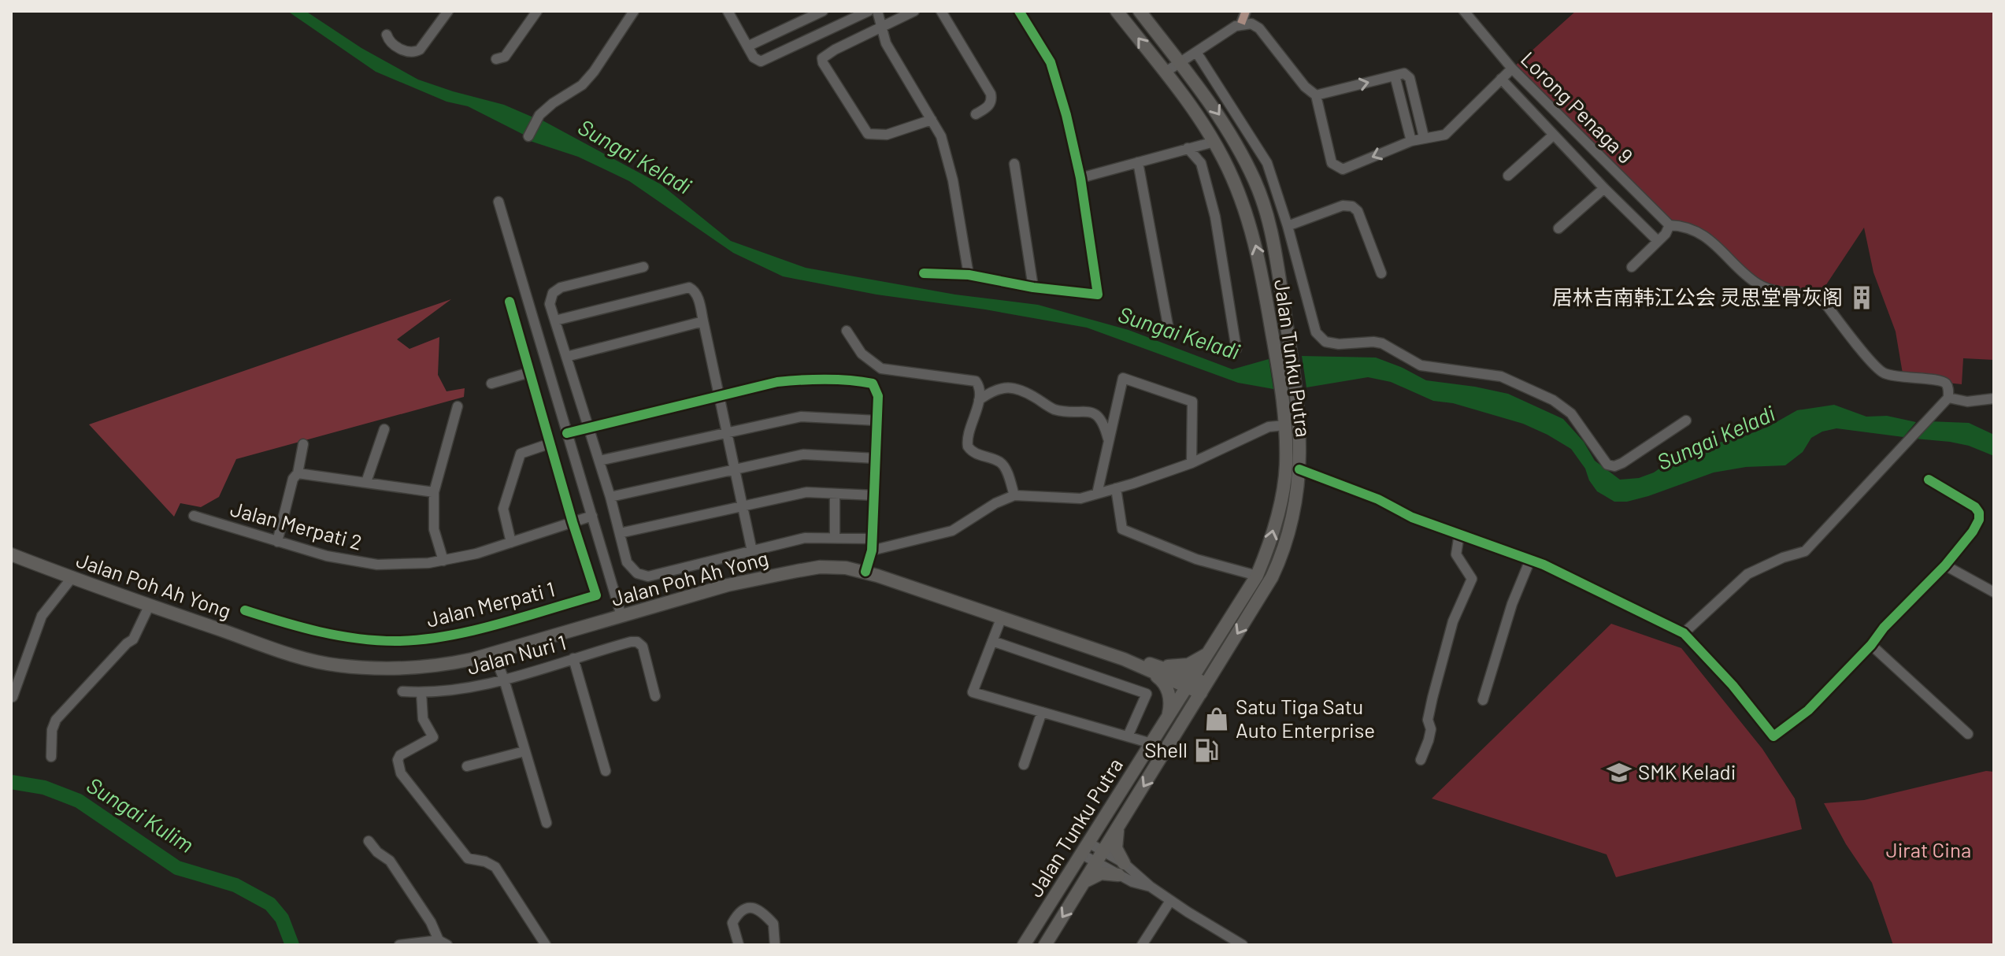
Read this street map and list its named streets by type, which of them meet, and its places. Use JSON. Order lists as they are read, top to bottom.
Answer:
{
  "streets": {
    "main road": ["Jalan Tunku Putra", "Jalan Poh Ah Yong"],
    "street": [
      "Lorong Penaga 9",
      "Jalan Merpati 2",
      "Jalan Merpati 1",
      "Jalan Nuri 1"
    ]
  },
  "crossings": [
    ["Jalan Tunku Putra", "Jalan Poh Ah Yong"],
    ["Jalan Merpati 2", "Jalan Merpati 1"]
  ],
  "water": ["Sungai Keladi", "Sungai Kulim"],
  "parks": ["Jirat Cina"],
  "places": {
    "building": ["居林吉南韩江公会 灵思堂骨灰阁"],
    "shop": ["Satu Tiga Satu Auto Enterprise"],
    "fuel station": ["Shell"],
    "school or university": ["SMK Keladi"]
  }
}
